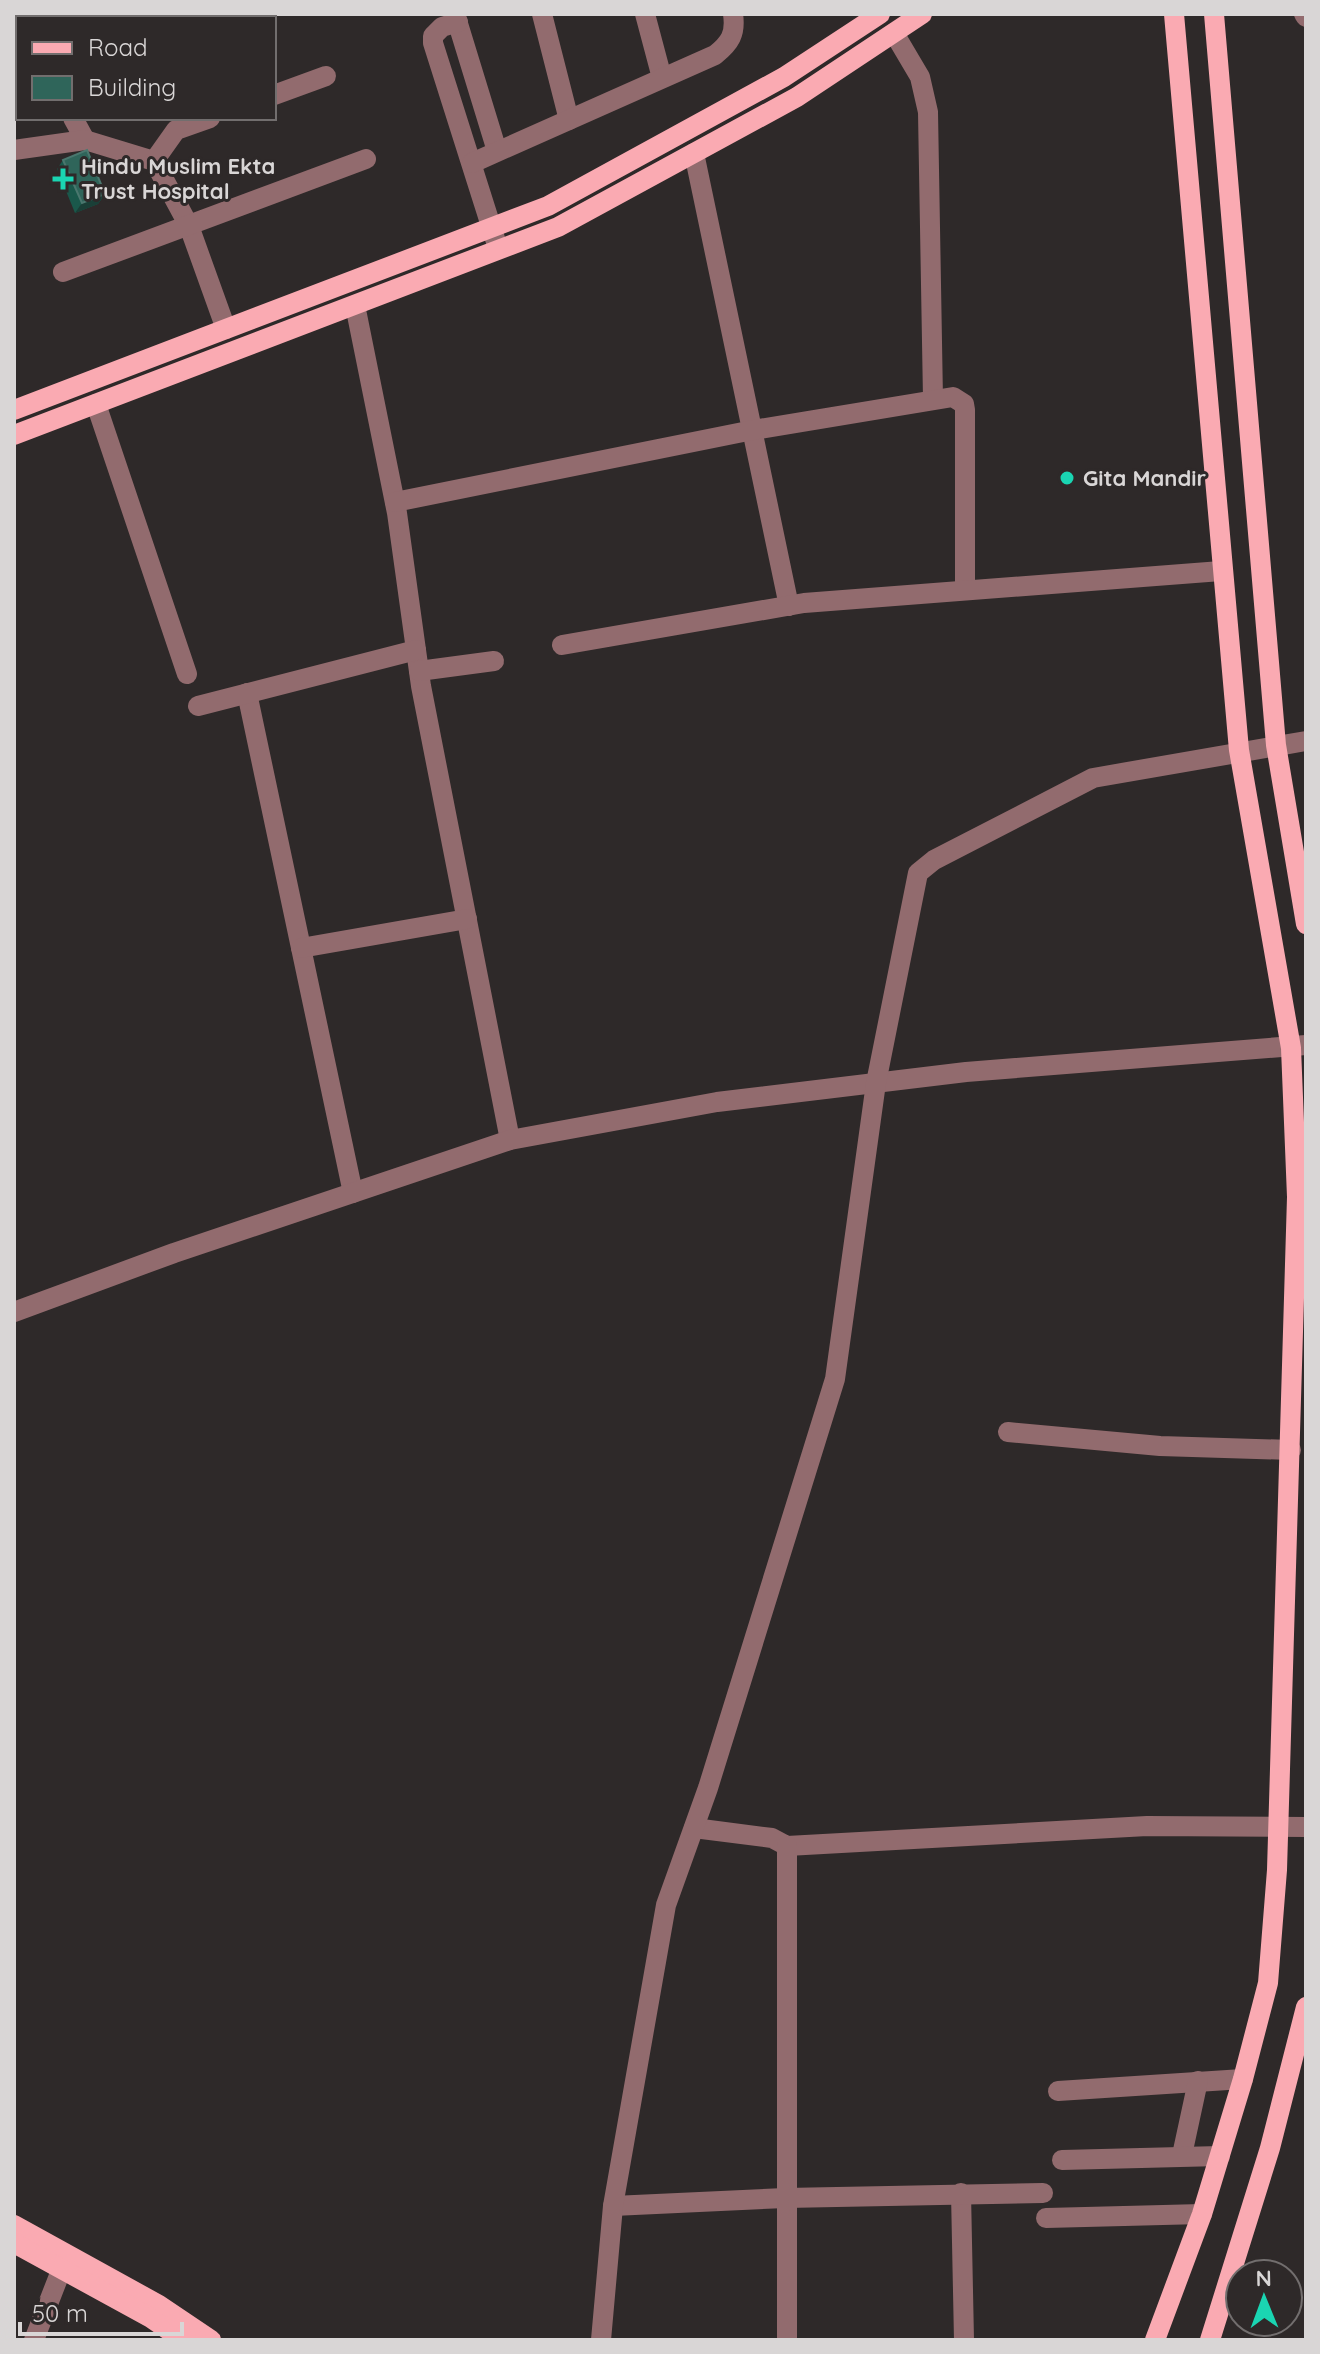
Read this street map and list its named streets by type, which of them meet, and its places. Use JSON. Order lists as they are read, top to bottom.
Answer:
{
  "places": {
    "health": ["Hindu Muslim Ekta Trust Hospital"],
    "other": ["Gita Mandir"]
  },
  "legend": ["Road", "Building"],
  "scale_bar": "50 m",
  "north": "top"
}
